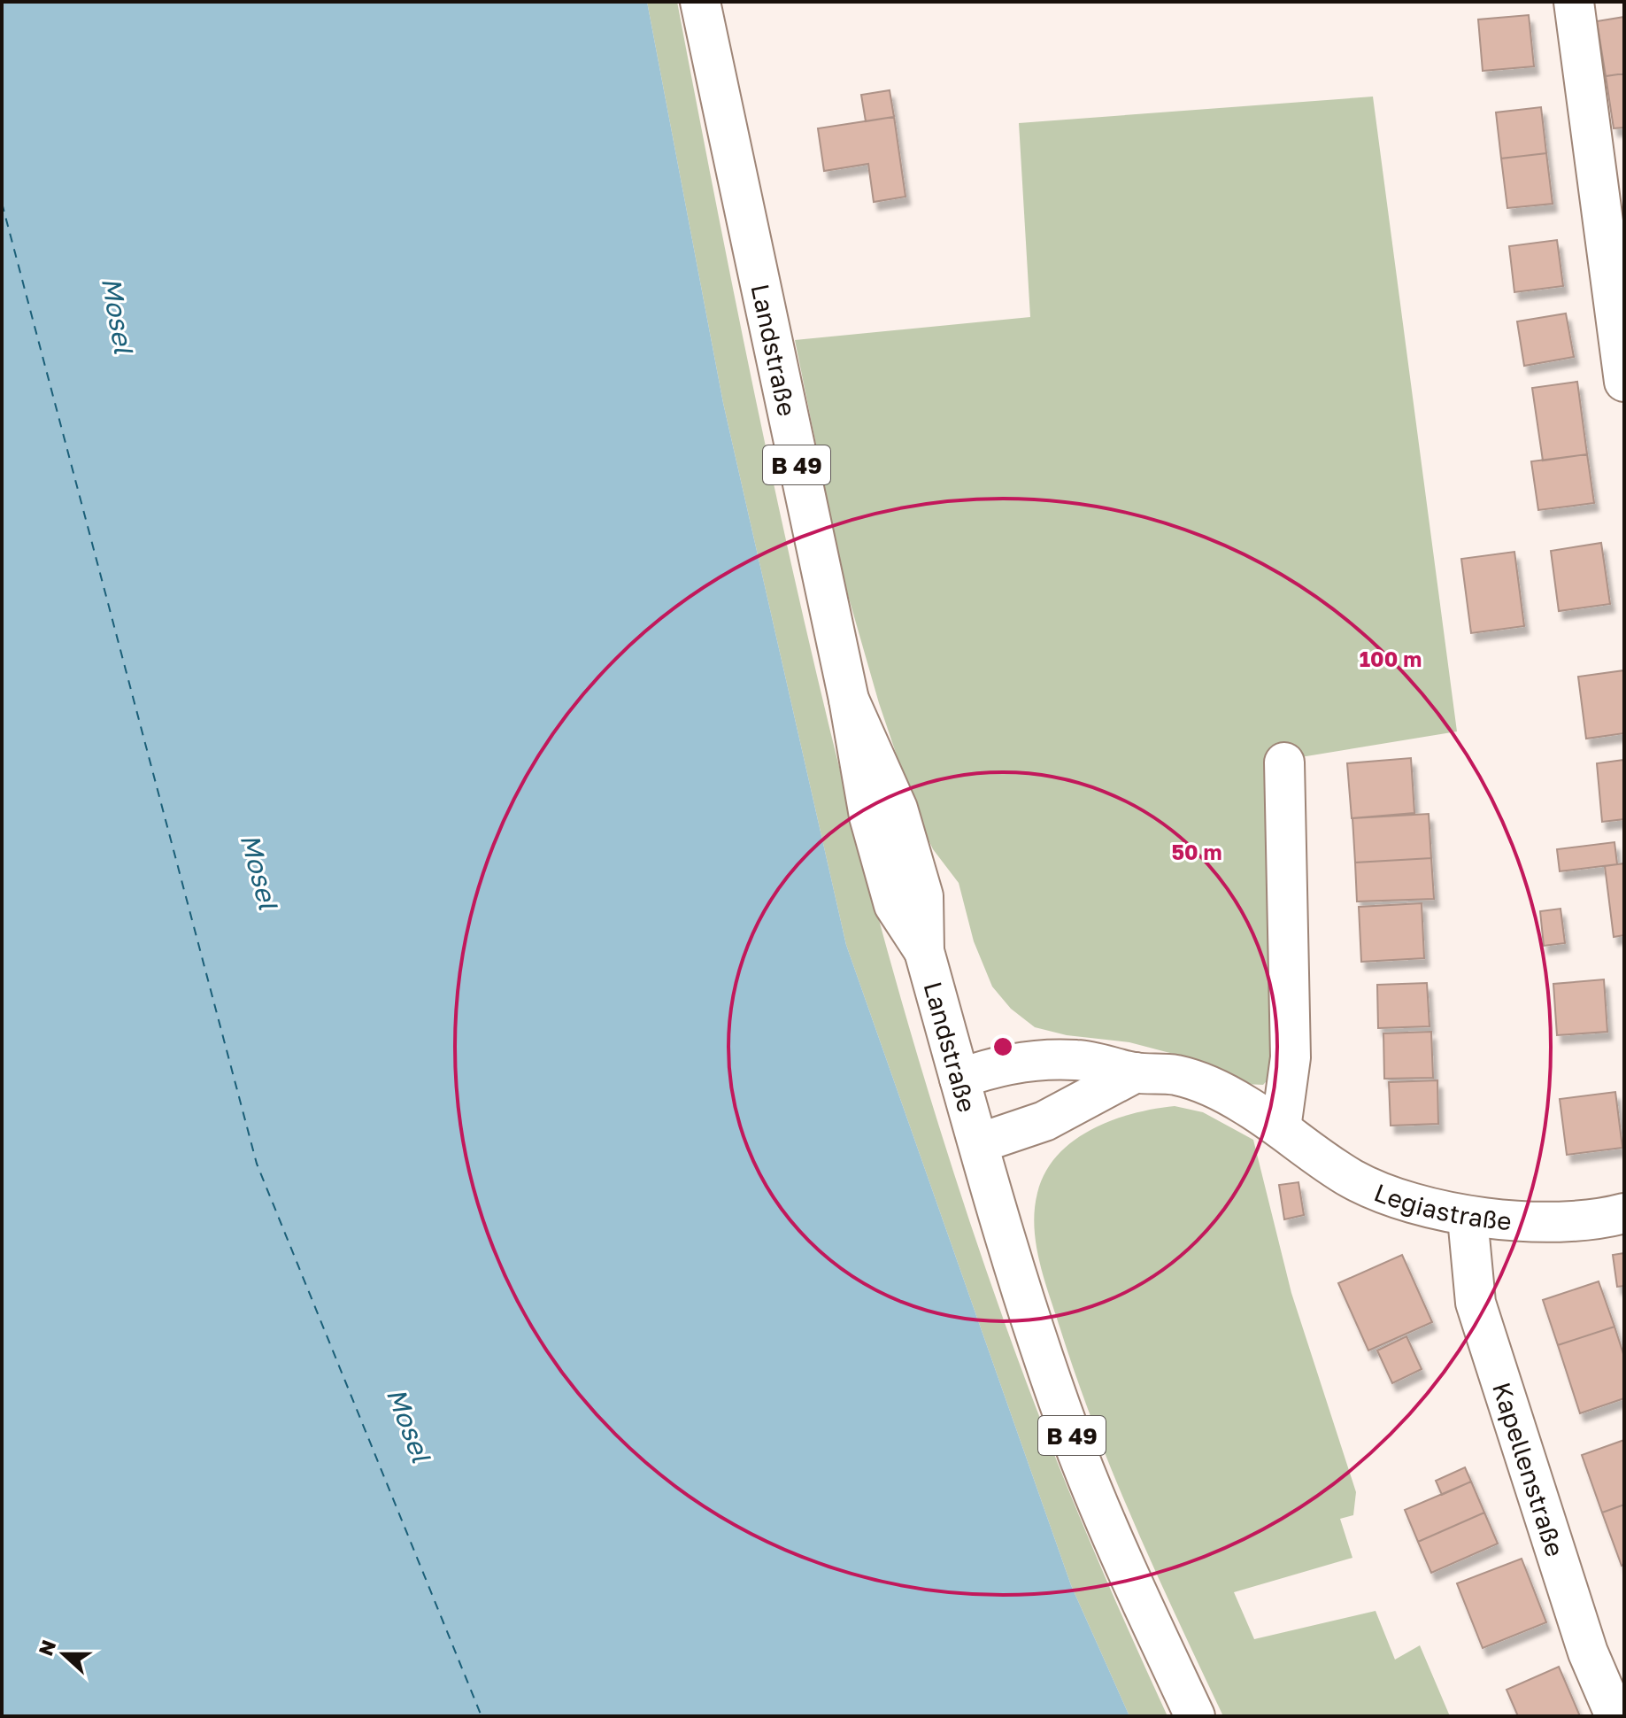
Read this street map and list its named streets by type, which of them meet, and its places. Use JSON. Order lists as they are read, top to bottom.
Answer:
{
  "streets": {
    "street": [
      "Landstraße",
      "B 49",
      "Legiastraße",
      "Kapellenstraße"
    ]
  },
  "crossings": [
    ["Landstraße", "B 49"],
    ["Landstraße", "Legiastraße"],
    ["Legiastraße", "Kapellenstraße"]
  ],
  "water": ["Mosel"],
  "north": "left",
  "rings": ["100 m", "50 m"]
}
